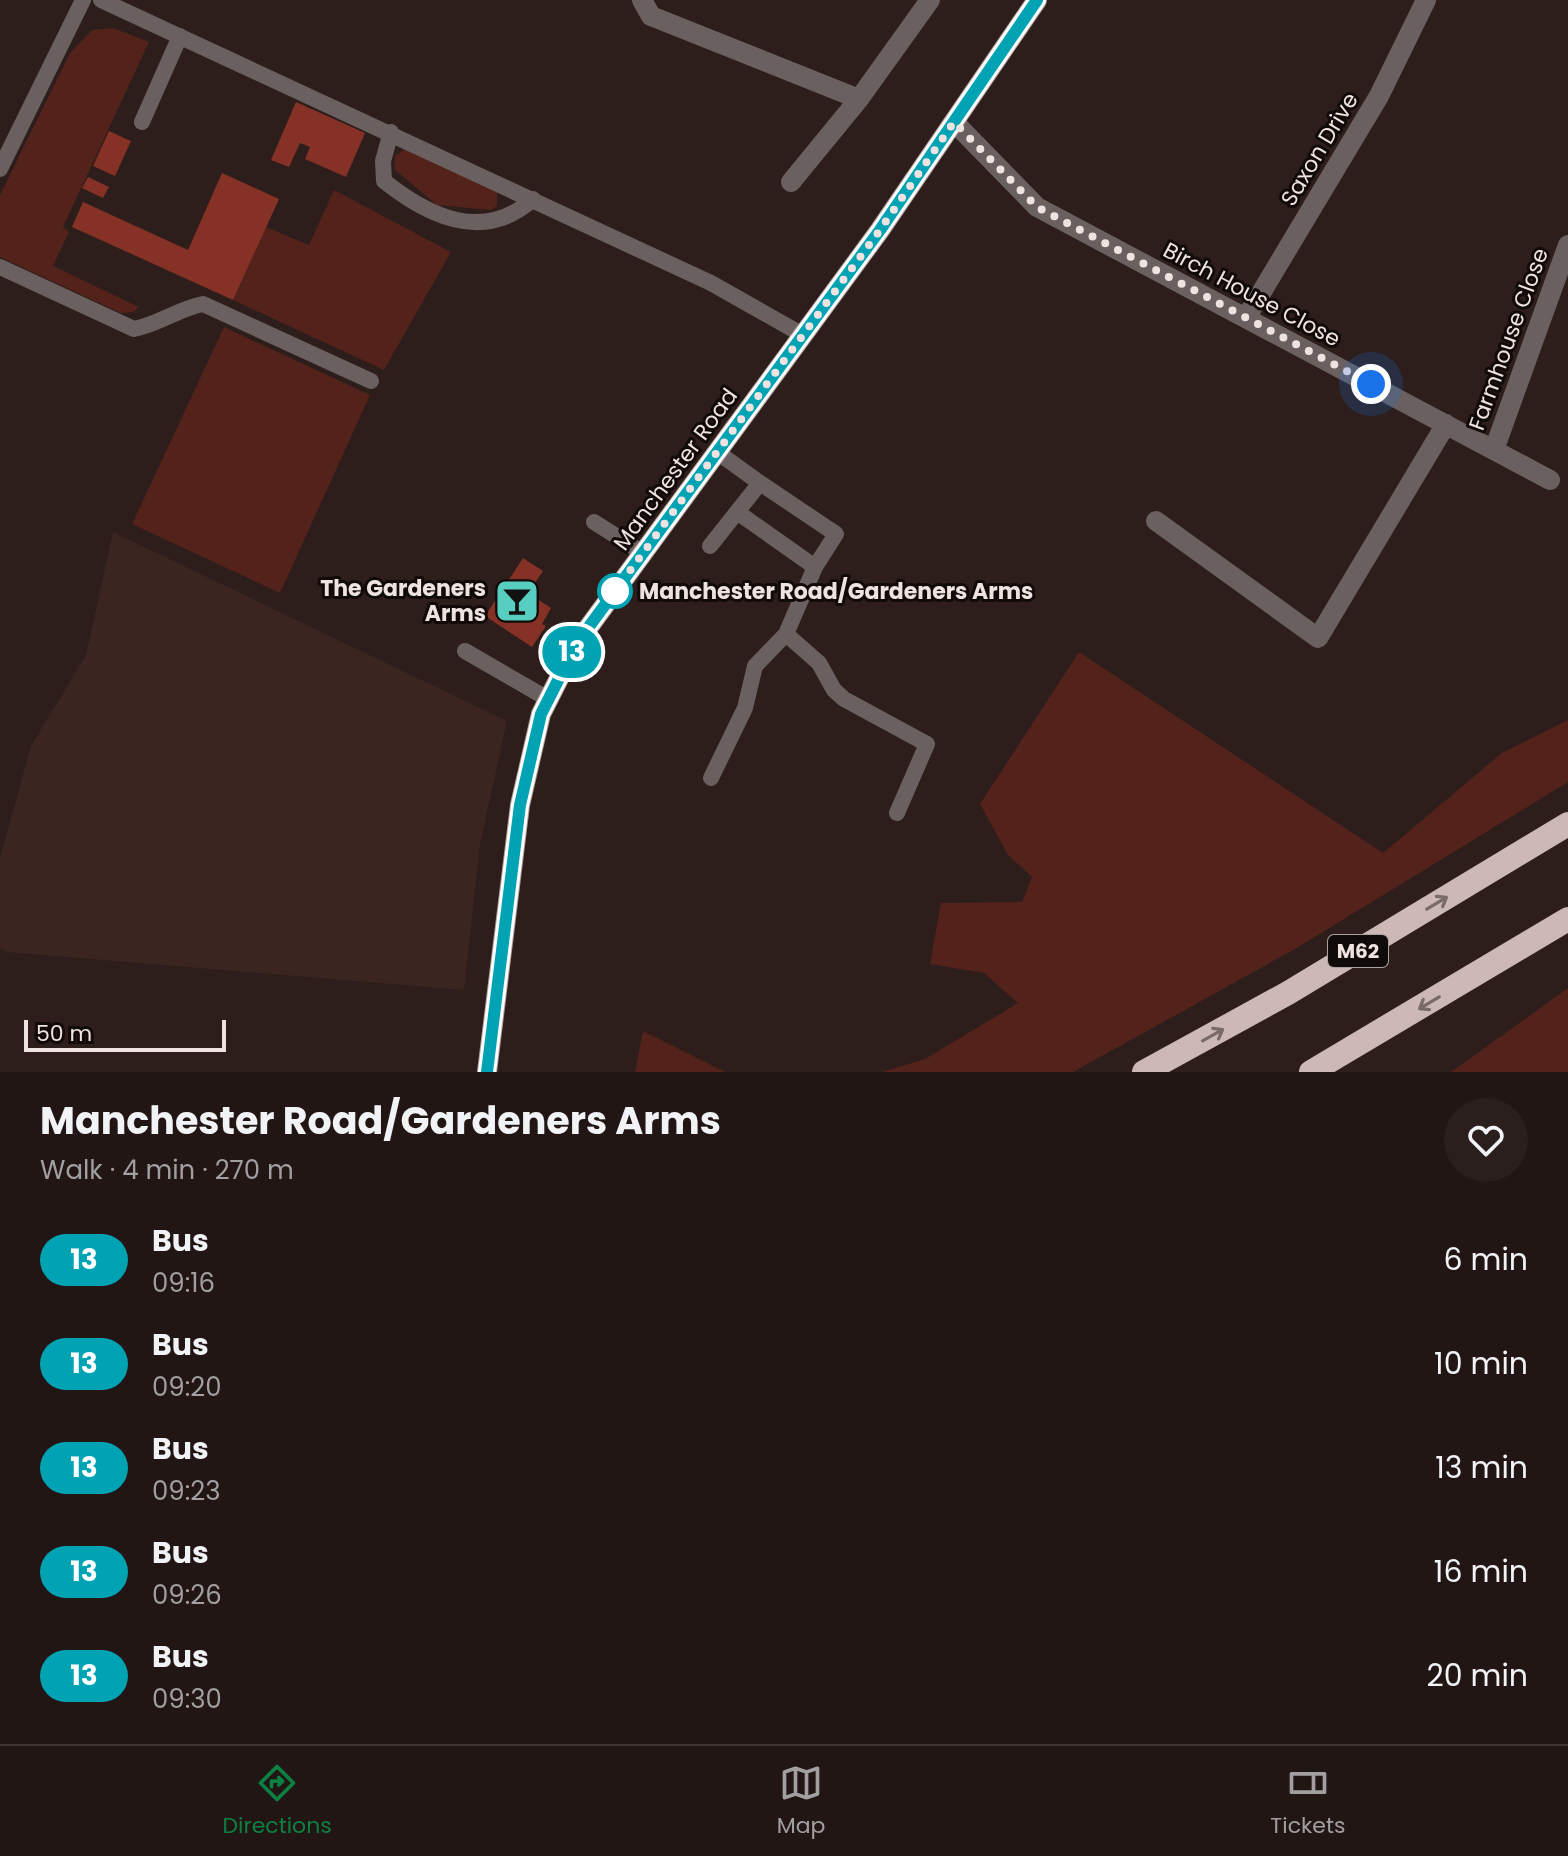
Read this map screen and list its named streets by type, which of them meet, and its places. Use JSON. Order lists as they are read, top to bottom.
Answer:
{
  "streets": {
    "highway": ["M62"],
    "main road": ["Manchester Road"],
    "street": ["Saxon Drive", "Birch House Close", "Farmhouse Close"]
  },
  "crossings": [
    ["Saxon Drive", "Birch House Close"],
    ["Birch House Close", "Farmhouse Close"],
    ["Birch House Close", "Manchester Road"]
  ],
  "places": {
    "other": ["Manchester Road/Gardeners Arms"],
    "bar": ["The Gardeners Arms"]
  },
  "lines": ["bus line 13"],
  "scale_bar": "50 m",
  "page": {
    "on_map": "13",
    "scale": "50 m",
    "heading": ["Manchester Road/Gardeners Arms", "Walk · 4 min · 270 m"],
    "list": [
      {
        "mark": "13",
        "name": "Bus",
        "note": "09:16",
        "value": "6 min"
      },
      {
        "mark": "13",
        "name": "Bus",
        "note": "09:20",
        "value": "10 min"
      },
      {
        "mark": "13",
        "name": "Bus",
        "note": "09:23",
        "value": "13 min"
      },
      {
        "mark": "13",
        "name": "Bus",
        "note": "09:26",
        "value": "16 min"
      },
      {
        "mark": "13",
        "name": "Bus",
        "note": "09:30",
        "value": "20 min"
      }
    ],
    "tabs": ["Directions", "Map", "Tickets"]
  }
}
